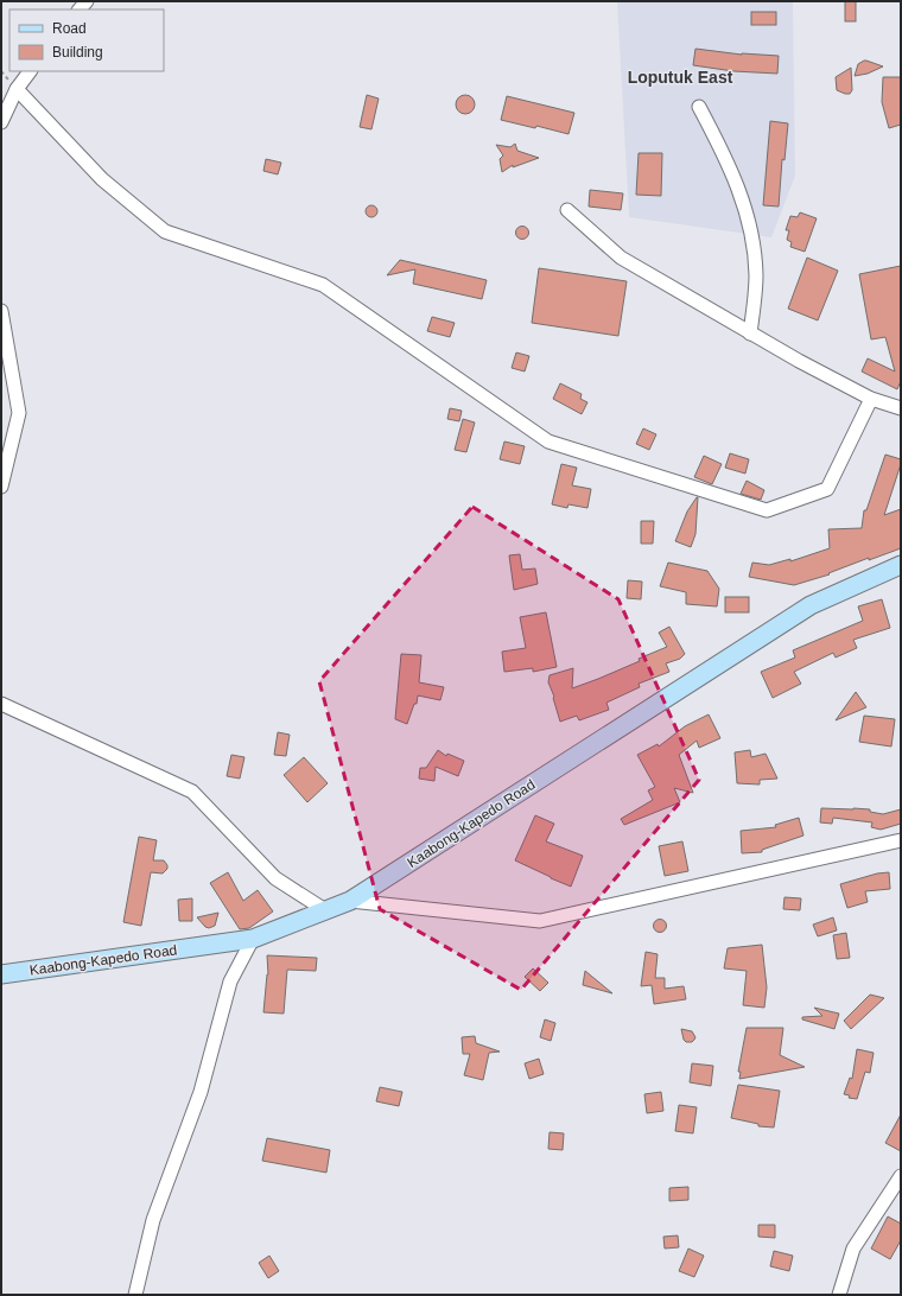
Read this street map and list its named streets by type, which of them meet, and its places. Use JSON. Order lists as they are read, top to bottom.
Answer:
{
  "streets": {
    "main road": ["Kaabong-Kapedo Road"]
  },
  "districts": ["Loputuk East"],
  "legend": ["Road", "Building"]
}
